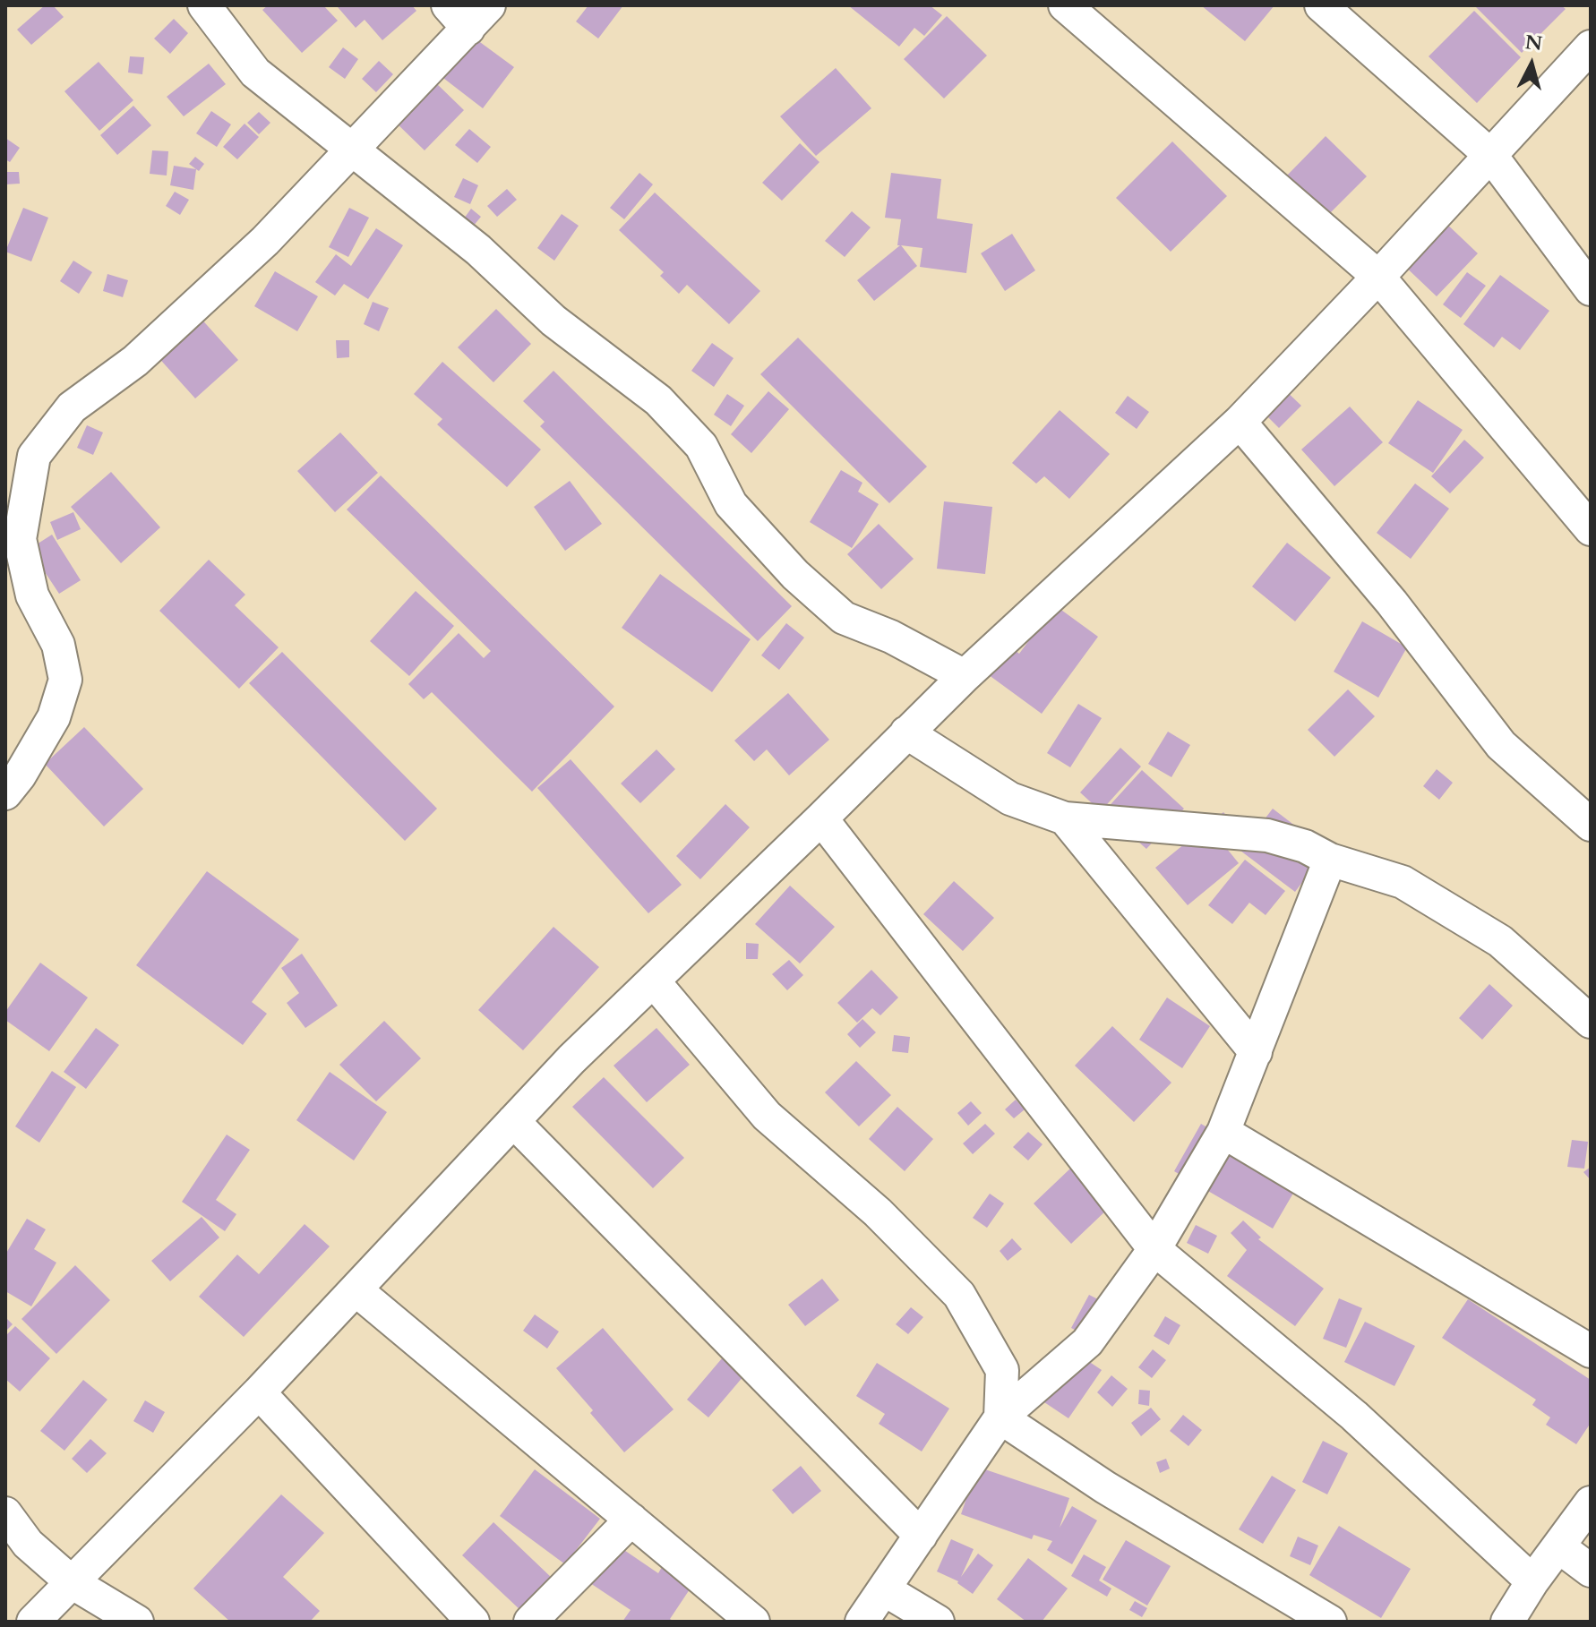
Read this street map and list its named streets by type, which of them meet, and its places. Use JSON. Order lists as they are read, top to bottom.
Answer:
{
  "north": "top"
}
